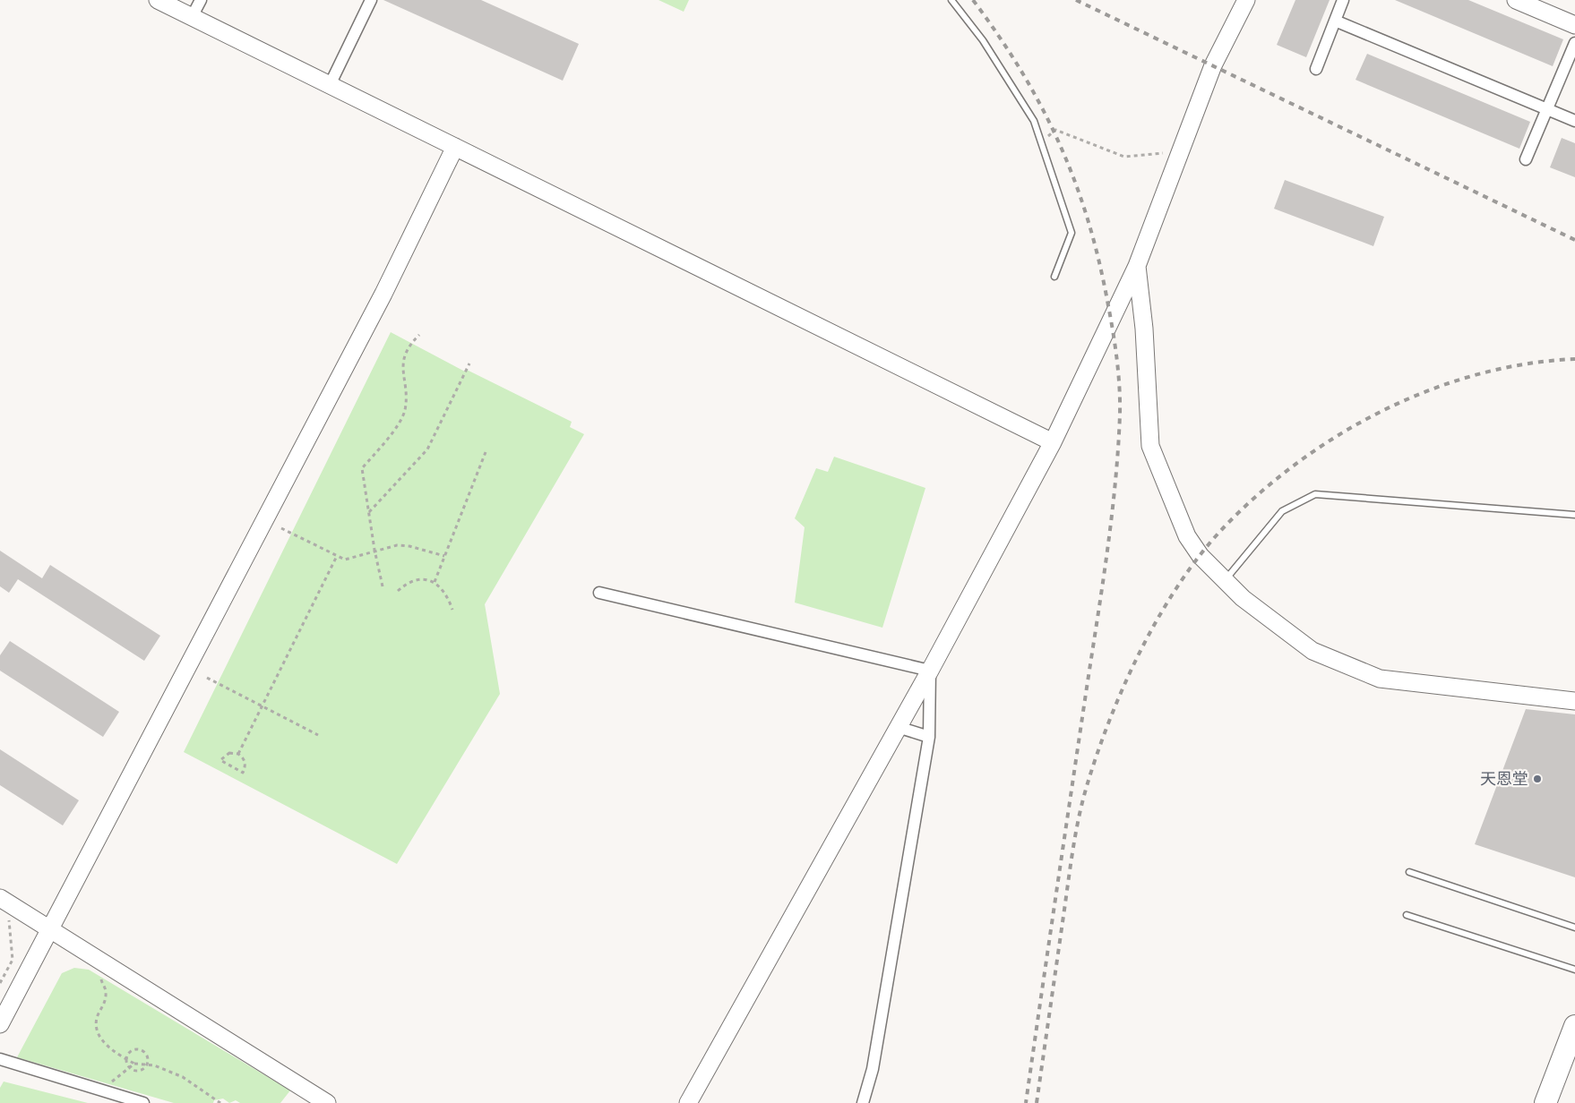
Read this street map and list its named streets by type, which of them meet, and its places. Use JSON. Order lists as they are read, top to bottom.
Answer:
{
  "places": ["天恩堂"]
}
